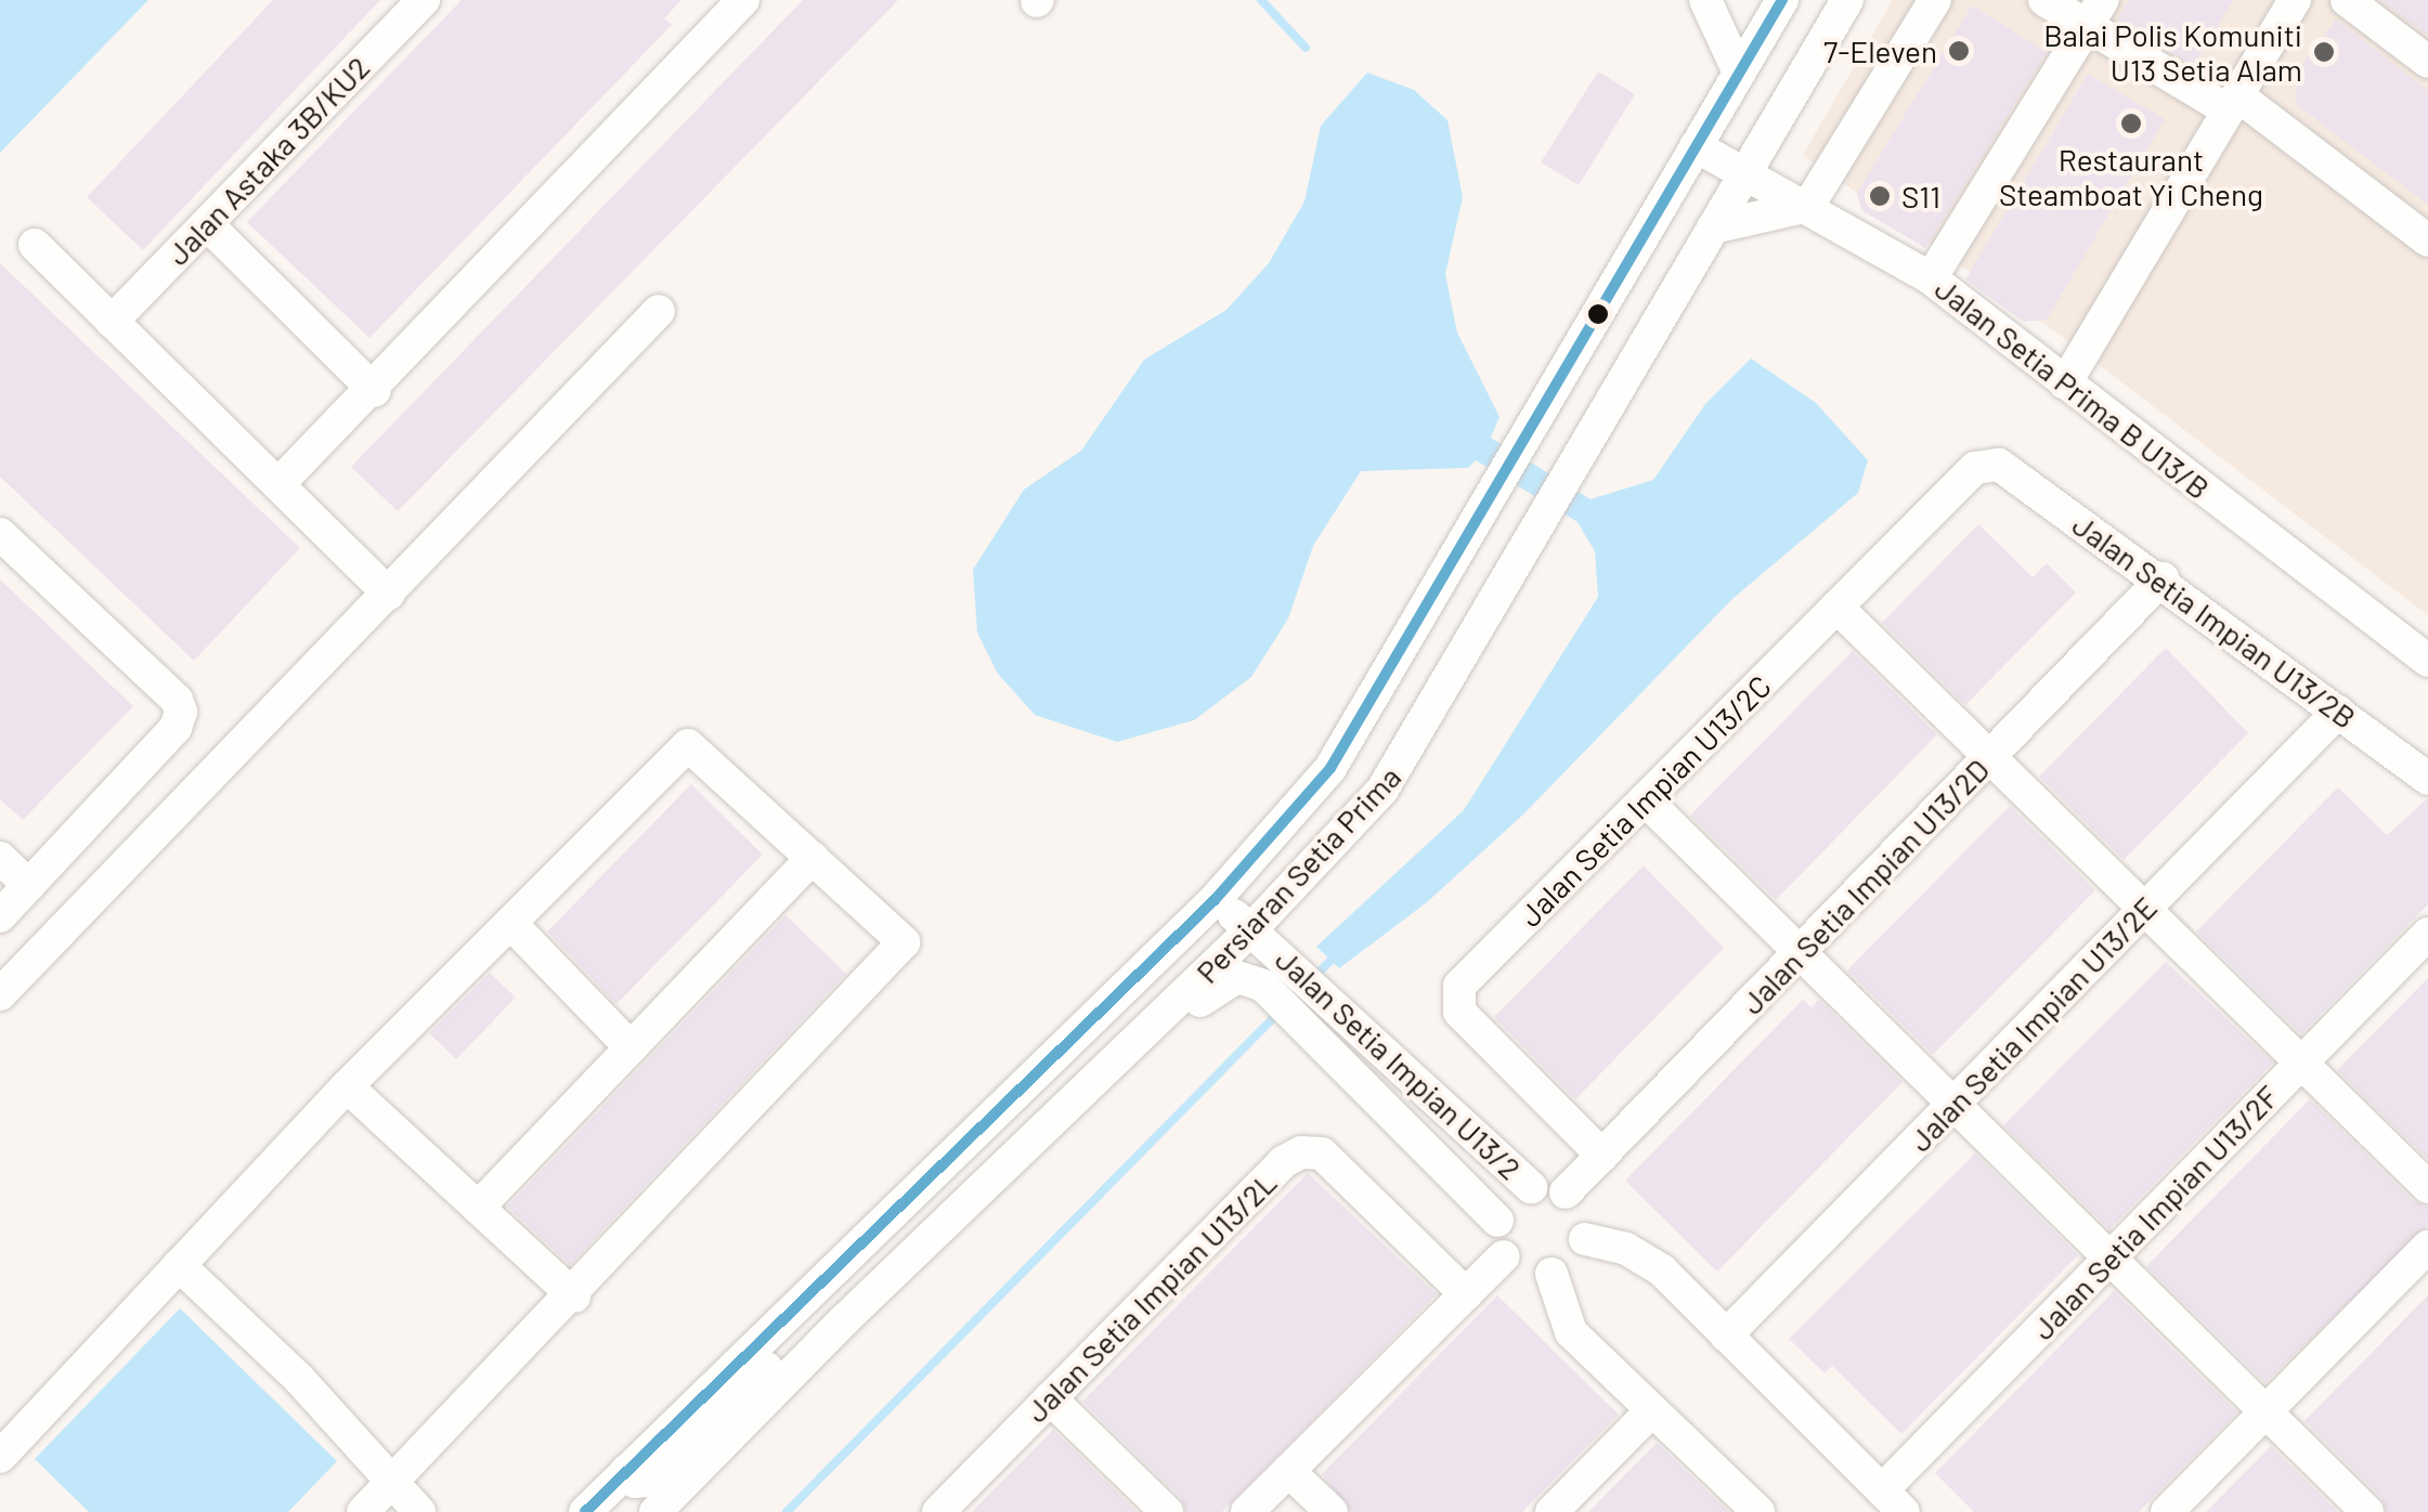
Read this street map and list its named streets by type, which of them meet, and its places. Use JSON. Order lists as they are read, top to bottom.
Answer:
{
  "streets": {
    "street": [
      "Jalan Astaka 3B/KU2",
      "Jalan Setia Prima B U13/B",
      "Jalan Setia Impian U13/2B",
      "Jalan Setia Impian U13/2C",
      "Persiaran Setia Prima",
      "Jalan Setia Impian U13/2D",
      "Jalan Setia Impian U13/2E",
      "Jalan Setia Impian U13/2",
      "Jalan Setia Impian U13/2F",
      "Jalan Setia Impian U13/2L"
    ]
  },
  "crossings": [
    ["Jalan Setia Prima B U13/B", "Persiaran Setia Prima"],
    ["Jalan Setia Impian U13/2B", "Jalan Setia Impian U13/2C"],
    ["Jalan Setia Impian U13/2B", "Jalan Setia Impian U13/2D"],
    ["Jalan Setia Impian U13/2B", "Jalan Setia Impian U13/2E"],
    ["Jalan Setia Impian U13/2C", "Jalan Setia Impian U13/2D"],
    ["Persiaran Setia Prima", "Jalan Setia Impian U13/2"],
    ["Jalan Setia Impian U13/2D", "Jalan Setia Impian U13/2"]
  ],
  "places": [
    "7-Eleven",
    "Balai Polis Komuniti U13 Setia Alam",
    "Restaurant Steamboat Yi Cheng",
    "S11"
  ]
}
